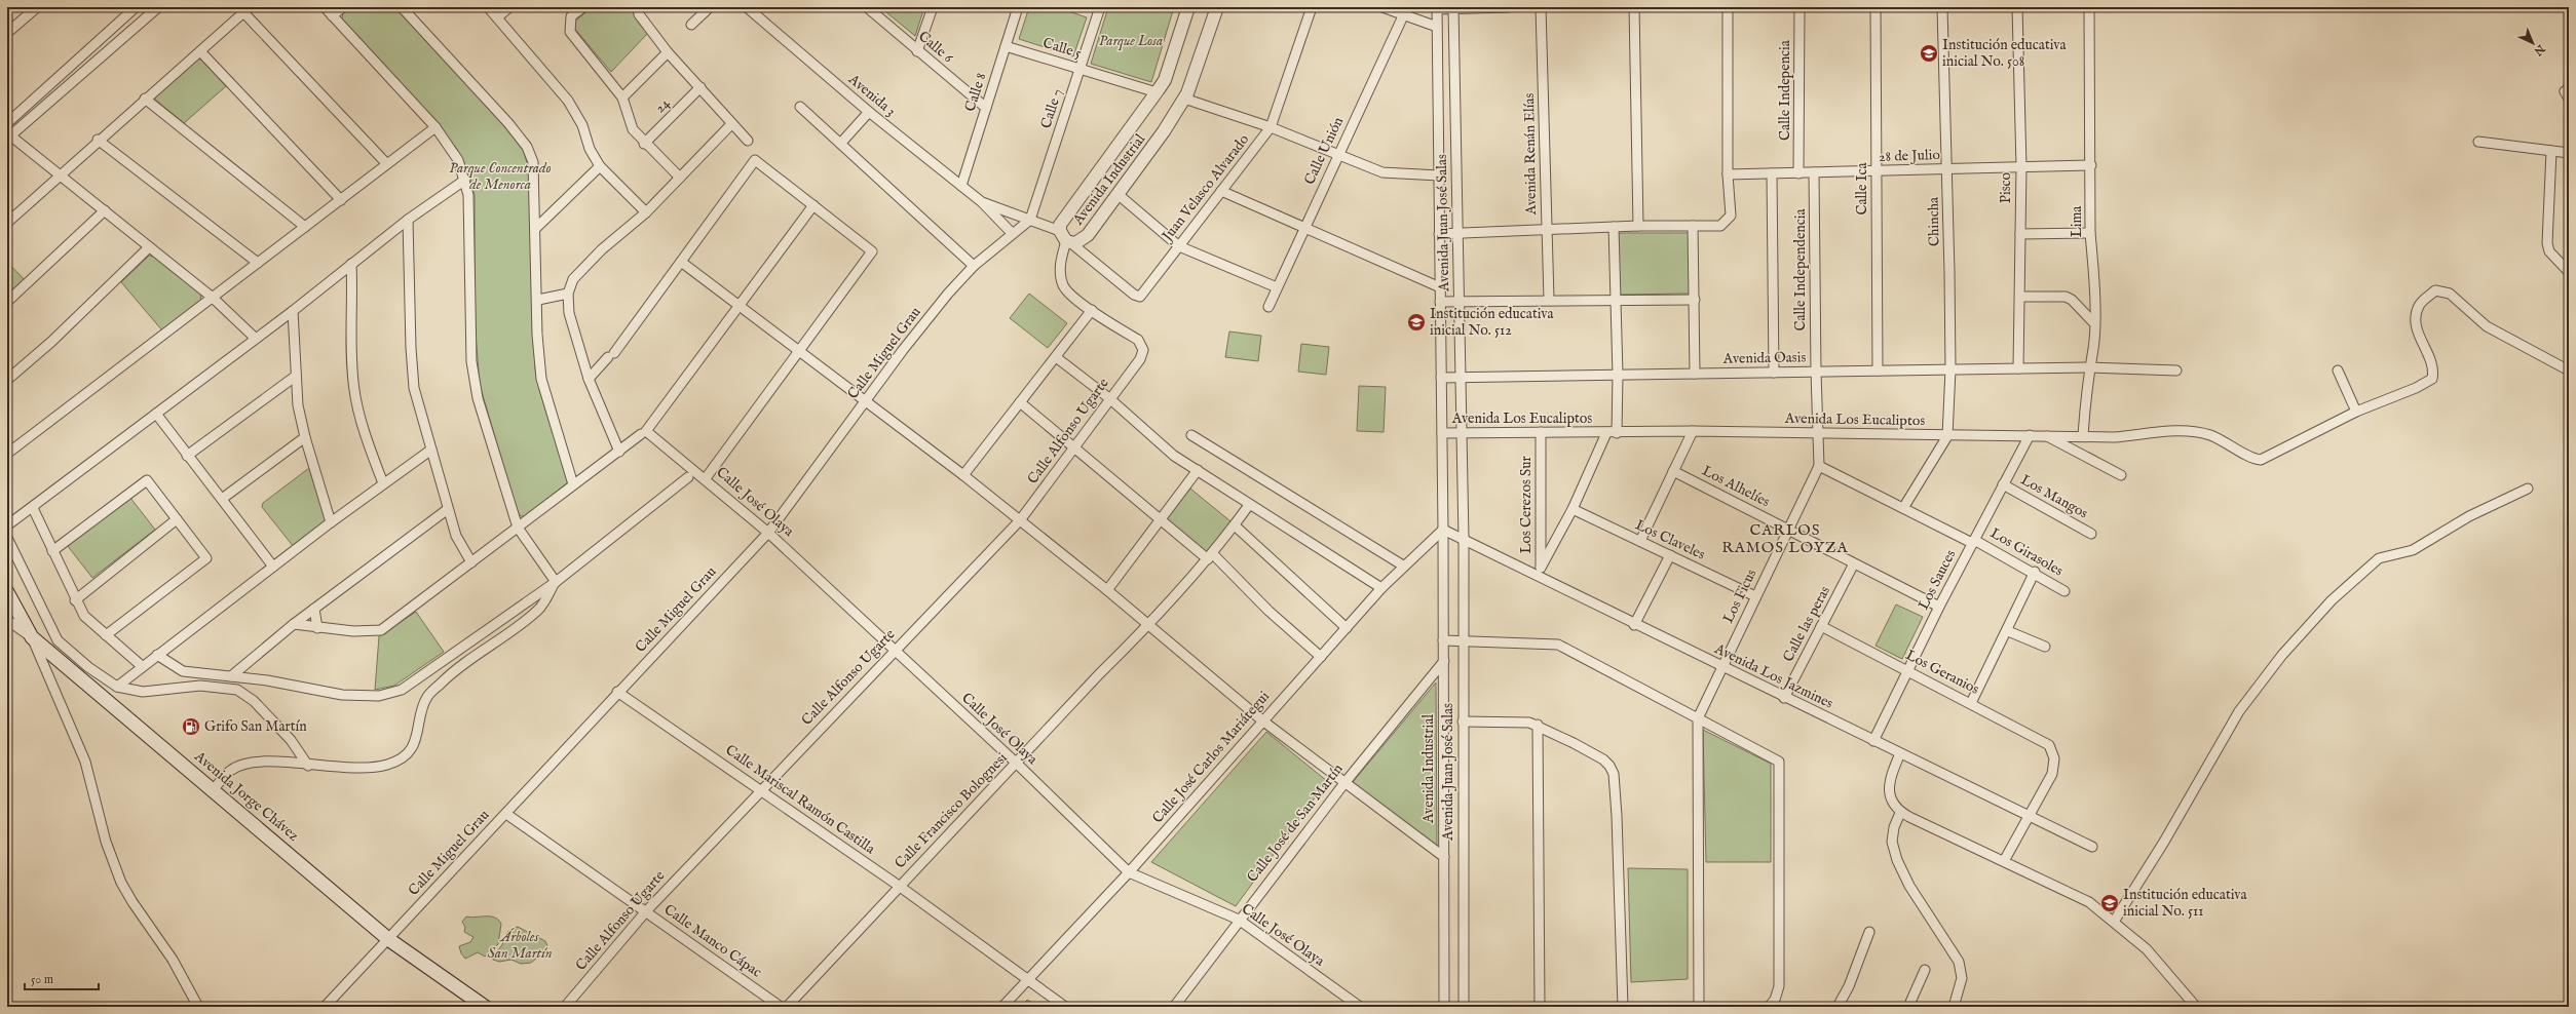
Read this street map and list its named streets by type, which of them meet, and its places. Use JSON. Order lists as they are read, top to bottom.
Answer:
{
  "streets": {
    "main road": ["Avenida Jorge Chávez"],
    "street": [
      "Calle 6",
      "Calle 5",
      "Calle Indepencia",
      "Calle 8",
      "Avenida 3",
      "24",
      "Calle 7",
      "Calle Unión",
      "Avenida Renán Elías",
      "28 de Julio",
      "Avenida Industrial",
      "Juan Velasco Alvarado",
      "Pisco",
      "Calle Ica",
      "Chincha",
      "Lima",
      "Avenida Juan José Salas",
      "Calle Independencia",
      "Calle Miguel Grau",
      "Avenida Oasis",
      "Avenida Los Eucaliptos",
      "Calle Alfonso Ugarte",
      "Los Alhelíes",
      "Los Mangos",
      "Calle José Olaya",
      "Los Cerezos Sur",
      "Los Claveles",
      "Los Girasoles",
      "Los Sauces",
      "Los Ficus",
      "Calle las peras",
      "Los Geranios",
      "Avenida Los Jazmines",
      "Calle José Carlos Mariátegui",
      "Calle Mariscal Ramón Castilla",
      "Calle Francisco Bolognesi",
      "Calle José de San Martín",
      "Calle Manco Cápac"
    ]
  },
  "crossings": [
    ["Calle 6", "Calle 8"],
    ["Calle 5", "Calle 8"],
    ["Calle 5", "Calle 7"],
    ["Calle 5", "Avenida Industrial"],
    ["Calle Indepencia", "28 de Julio"],
    ["Calle 8", "Avenida 3"],
    ["Avenida 3", "Calle 7"],
    ["Avenida 3", "Avenida Industrial"],
    ["Avenida 3", "Juan Velasco Alvarado"],
    ["Avenida 3", "Calle Miguel Grau"],
    ["Calle 7", "Calle Miguel Grau"],
    ["28 de Julio", "Pisco"],
    ["28 de Julio", "Calle Ica"],
    ["28 de Julio", "Chincha"],
    ["28 de Julio", "Lima"],
    ["28 de Julio", "Calle Independencia"],
    ["Avenida Industrial", "Juan Velasco Alvarado"],
    ["Avenida Industrial", "Avenida Juan José Salas"],
    ["Avenida Industrial", "Avenida Los Jazmines"],
    ["Avenida Industrial", "Calle José Carlos Mariátegui"],
    ["Avenida Industrial", "Calle José de San Martín"],
    ["Pisco", "Avenida Oasis"],
    ["Calle Ica", "Avenida Oasis"],
    ["Chincha", "Avenida Oasis"],
    ["Chincha", "Avenida Los Eucaliptos"],
    ["Lima", "Avenida Oasis"],
    ["Lima", "Avenida Los Eucaliptos"],
    ["Avenida Juan José Salas", "Avenida Oasis"],
    ["Avenida Juan José Salas", "Avenida Los Eucaliptos"],
    ["Avenida Juan José Salas", "Avenida Los Jazmines"],
    ["Avenida Juan José Salas", "Calle José Carlos Mariátegui"],
    ["Calle Independencia", "Avenida Oasis"],
    ["Calle Independencia", "Avenida Los Eucaliptos"],
    ["Calle Independencia", "Los Girasoles"],
    ["Calle Independencia", "Los Ficus"],
    ["Calle Miguel Grau", "Calle José Olaya"],
    ["Calle Miguel Grau", "Avenida Jorge Chávez"],
    ["Calle Miguel Grau", "Calle Mariscal Ramón Castilla"],
    ["Calle Miguel Grau", "Calle Manco Cápac"],
    ["Avenida Los Eucaliptos", "Los Cerezos Sur"],
    ["Avenida Los Eucaliptos", "Los Sauces"],
    ["Calle Alfonso Ugarte", "Calle José Olaya"],
    ["Calle Alfonso Ugarte", "Calle Mariscal Ramón Castilla"],
    ["Calle Alfonso Ugarte", "Calle Manco Cápac"],
    ["Los Alhelíes", "Los Sauces"],
    ["Los Alhelíes", "Los Ficus"],
    ["Los Alhelíes", "Calle las peras"],
    ["Los Mangos", "Los Sauces"],
    ["Calle José Olaya", "Calle José Carlos Mariátegui"],
    ["Calle José Olaya", "Calle Francisco Bolognesi"],
    ["Calle José Olaya", "Calle José de San Martín"],
    ["Los Cerezos Sur", "Avenida Los Jazmines"],
    ["Los Claveles", "Los Ficus"],
    ["Los Girasoles", "Los Sauces"],
    ["Los Girasoles", "Los Ficus"],
    ["Los Sauces", "Los Geranios"],
    ["Los Sauces", "Avenida Los Jazmines"],
    ["Los Ficus", "Avenida Los Jazmines"],
    ["Calle las peras", "Los Geranios"],
    ["Calle las peras", "Avenida Los Jazmines"],
    ["Los Geranios", "Avenida Los Jazmines"],
    ["Avenida Los Jazmines", "Calle José Carlos Mariátegui"],
    ["Calle José Carlos Mariátegui", "Calle Mariscal Ramón Castilla"],
    ["Calle Mariscal Ramón Castilla", "Calle Francisco Bolognesi"]
  ],
  "districts": ["CARLOS RAMOS LOYZA"],
  "parks": ["Parque Losa", "Parque Concentrado de Menorca", "Árboles San Martín"],
  "places": {
    "school or university": ["Institución educativa inicial No. 508", "Institución educativa inicial No. 512", "Institución educativa inicial No. 511"],
    "fuel station": ["Grifo San Martín"]
  },
  "scale_bar": "50 m",
  "north": "bottom right"
}
